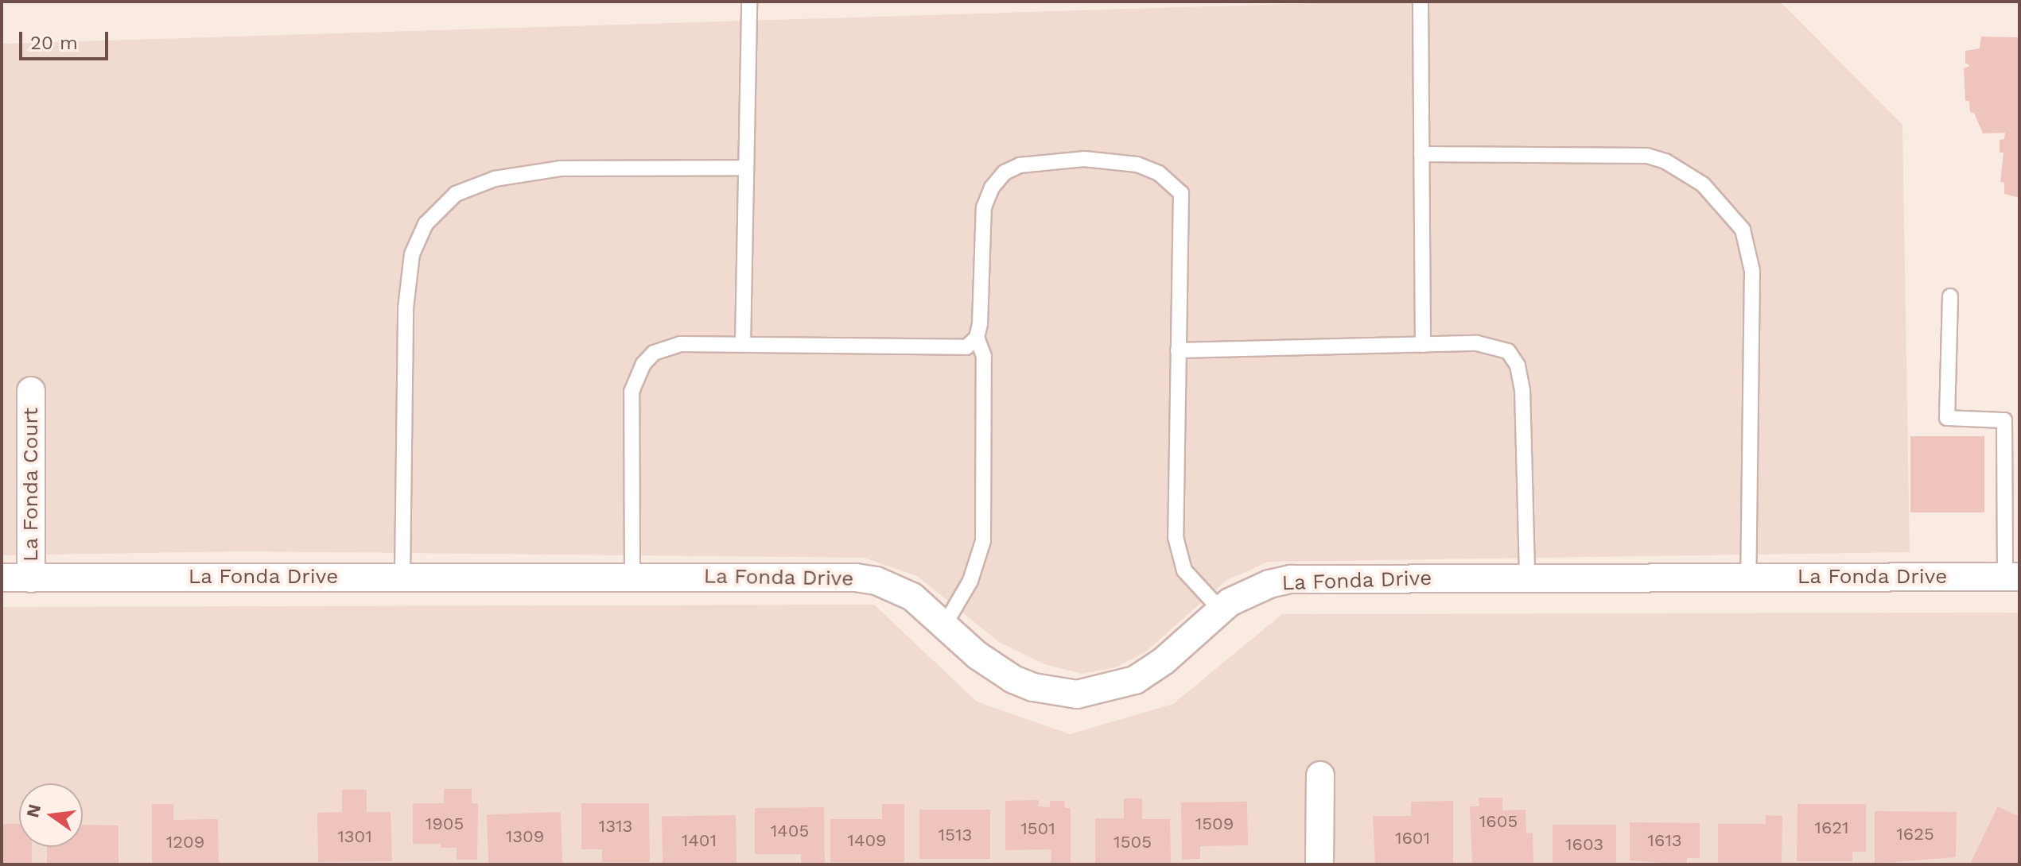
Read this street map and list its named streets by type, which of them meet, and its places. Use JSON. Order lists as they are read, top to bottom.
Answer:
{
  "streets": {
    "street": ["La Fonda Court", "La Fonda Drive"]
  },
  "crossings": [
    ["La Fonda Court", "La Fonda Drive"]
  ],
  "house_numbers": [
    "1605",
    "1905",
    "1509",
    "1313",
    "1621",
    "1501",
    "1405",
    "1625",
    "1513",
    "1301",
    "1309",
    "1601",
    "1401",
    "1409",
    "1613",
    "1209",
    "1505",
    "1603"
  ],
  "scale_bar": "20 m",
  "north": "left"
}
